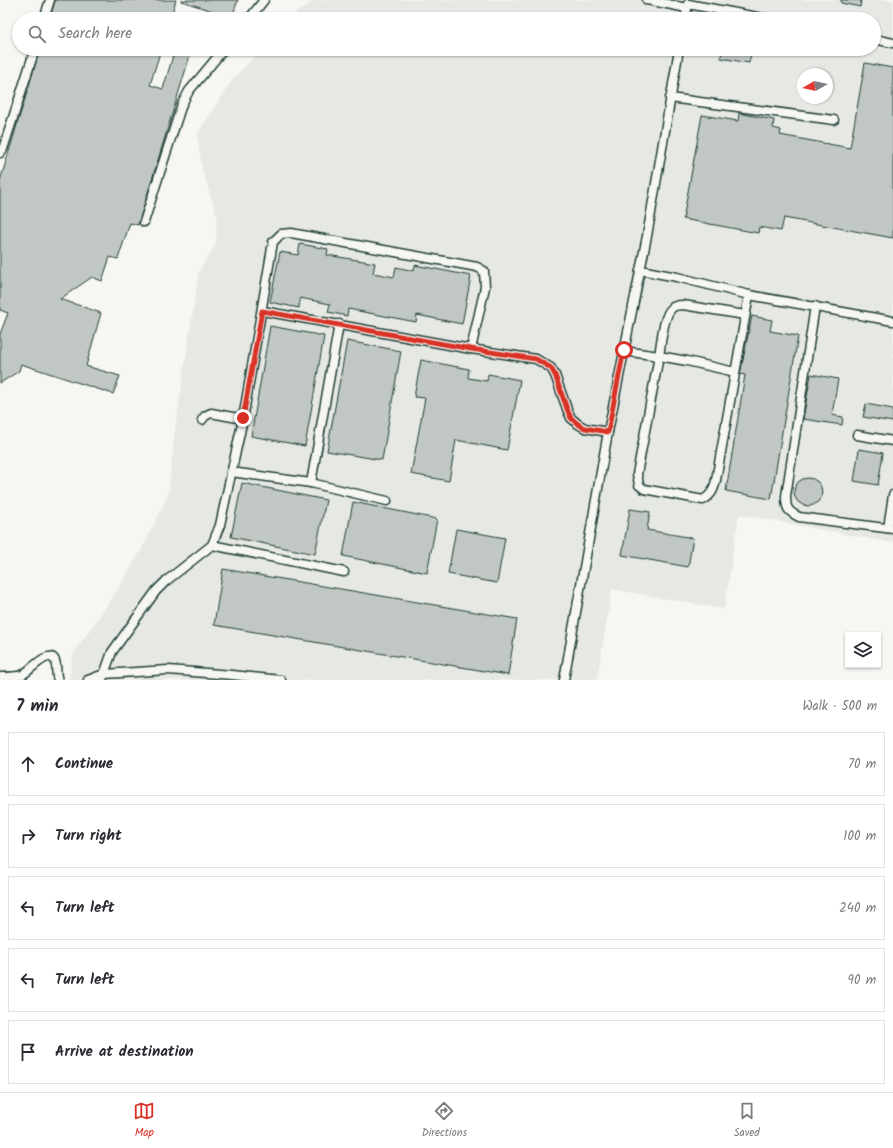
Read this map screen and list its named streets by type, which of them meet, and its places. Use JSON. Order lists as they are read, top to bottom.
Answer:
{
  "north": "left",
  "page": {
    "search": "Search here",
    "heading": ["7 min", "Walk · 500 m"],
    "list": [
      ["Continue", "70 m"],
      ["Turn right", "100 m"],
      ["Turn left", "240 m"],
      ["Turn left", "90 m"],
      "Arrive at destination"
    ],
    "nav": ["Map", "Directions", "Saved"]
  }
}
